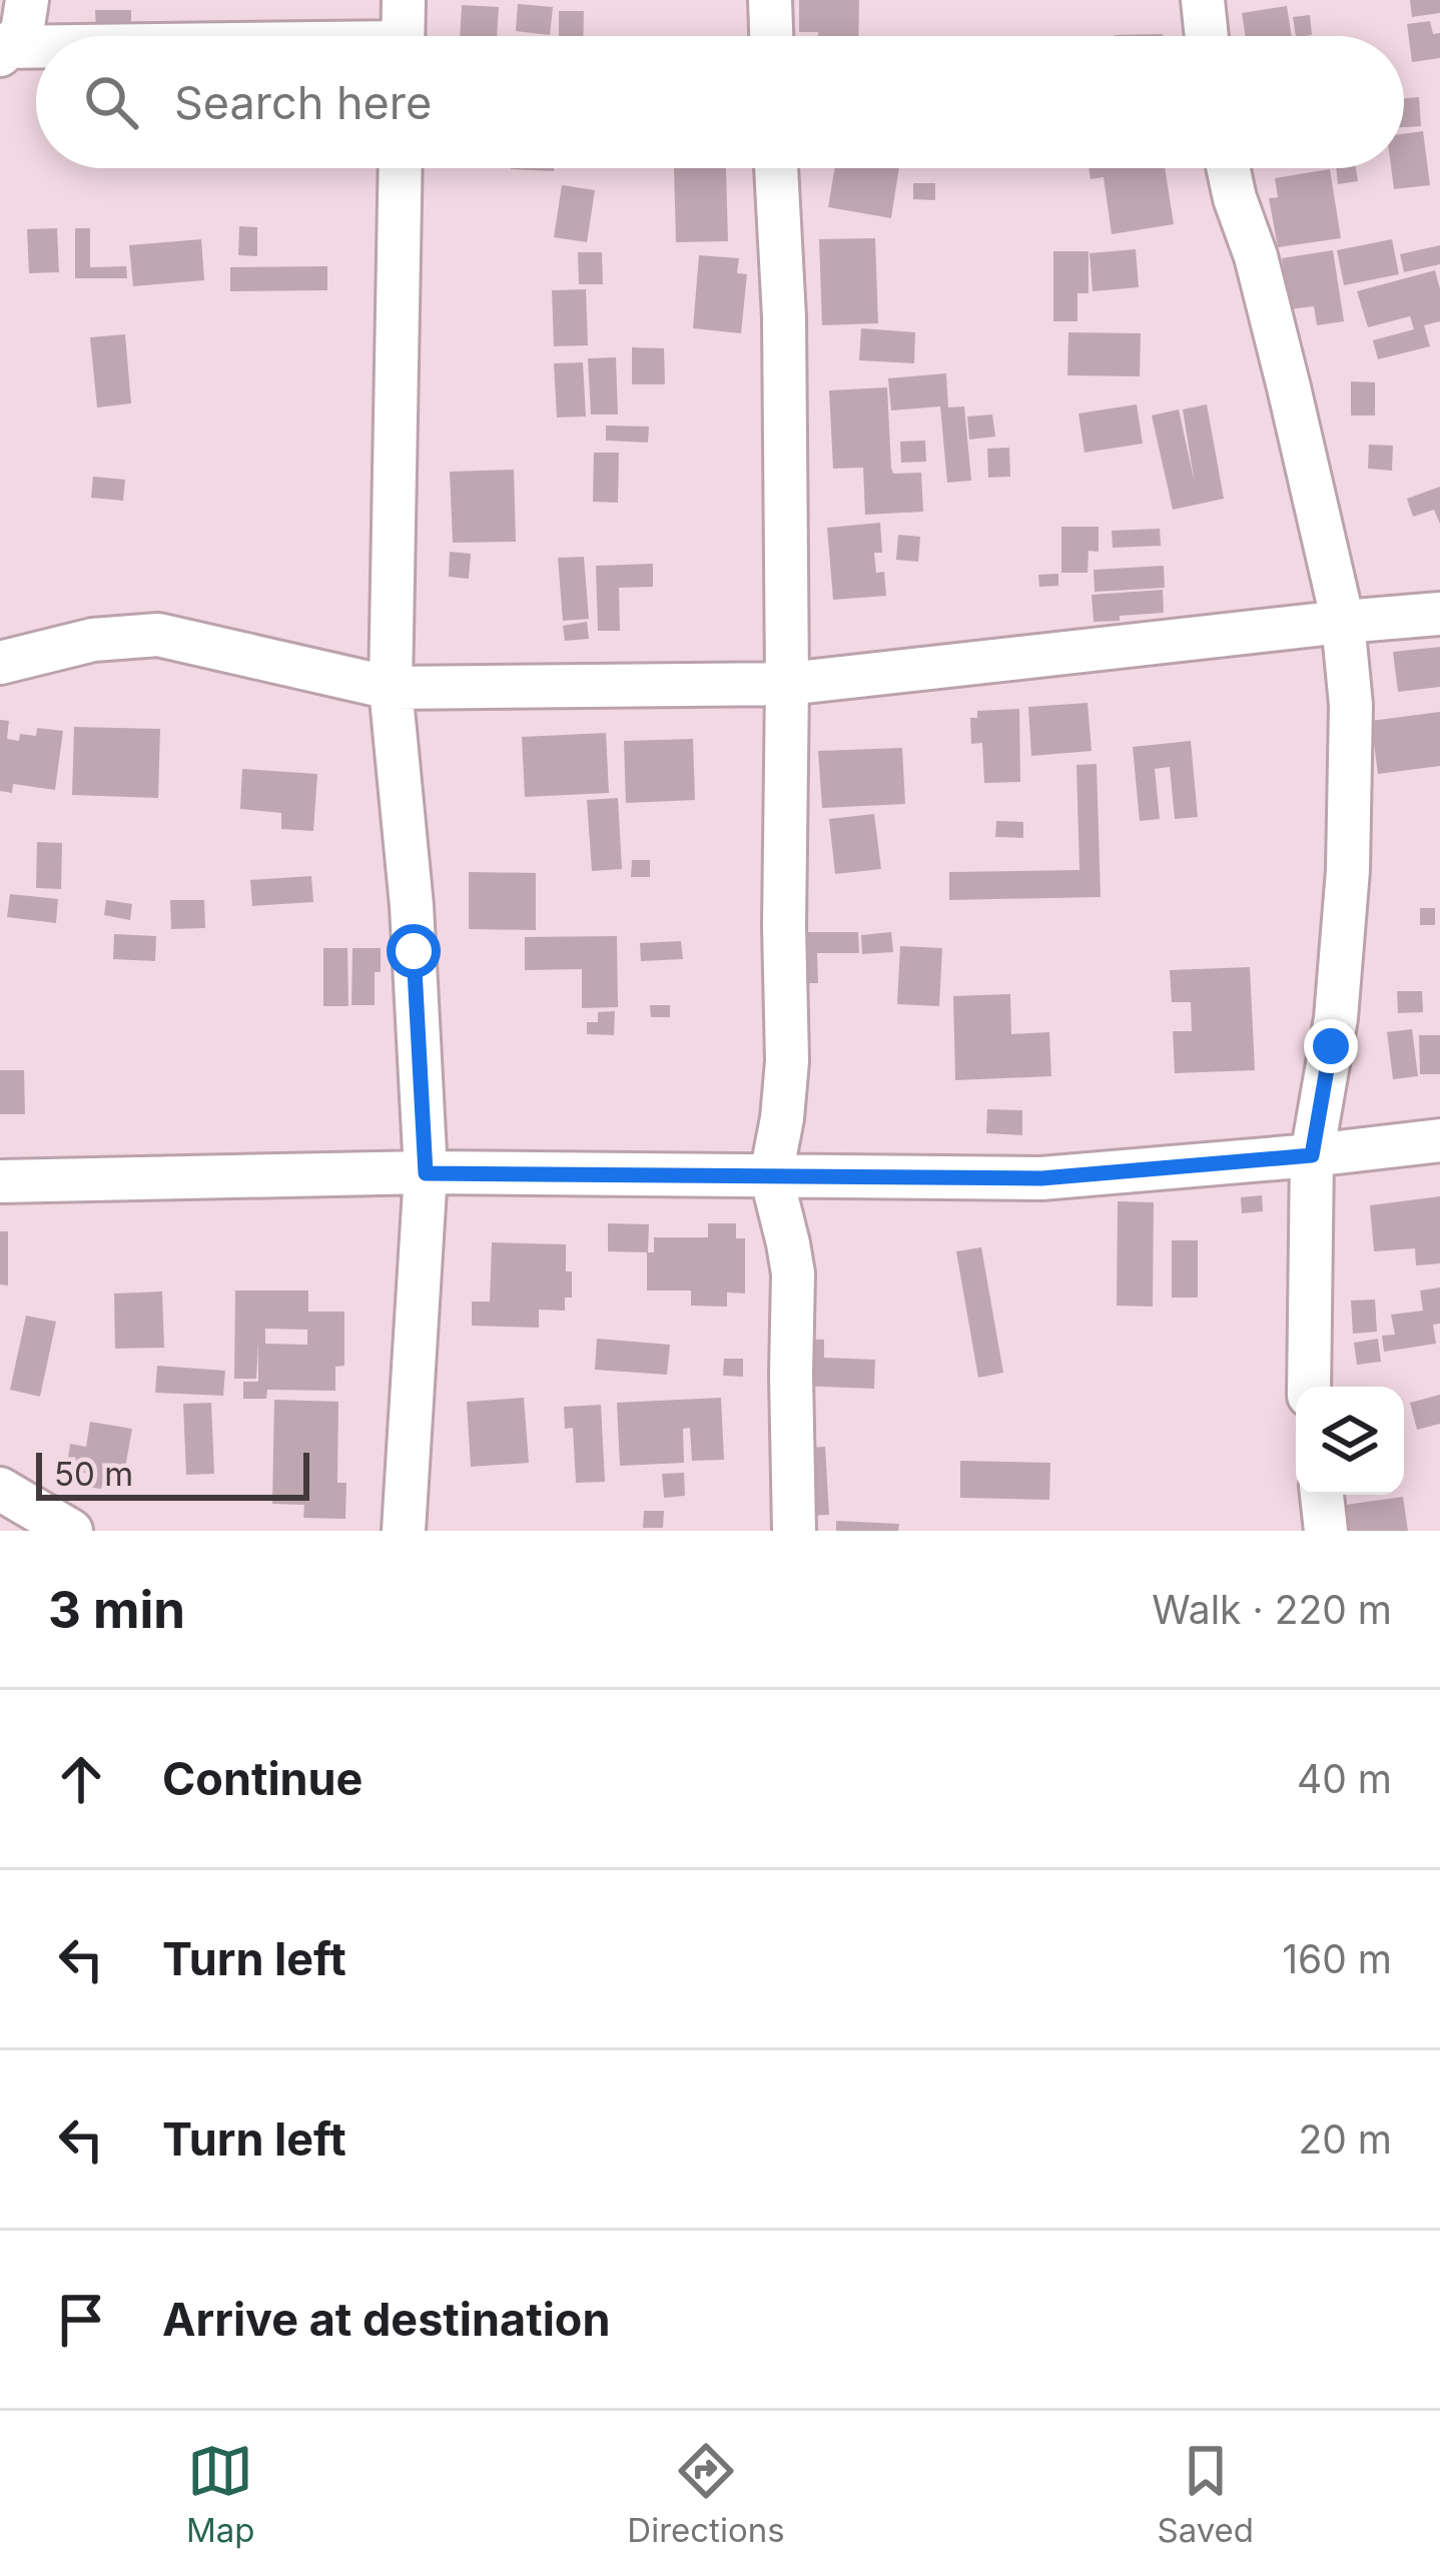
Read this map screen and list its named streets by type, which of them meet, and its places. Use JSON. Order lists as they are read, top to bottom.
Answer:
{
  "scale_bar": "50 m",
  "page": {
    "search": "Search here",
    "scale": "50 m",
    "heading": ["3 min", "Walk · 220 m"],
    "list": [
      ["Continue", "40 m"],
      ["Turn left", "160 m"],
      ["Turn left", "20 m"],
      "Arrive at destination"
    ],
    "nav": ["Map", "Directions", "Saved"]
  }
}
